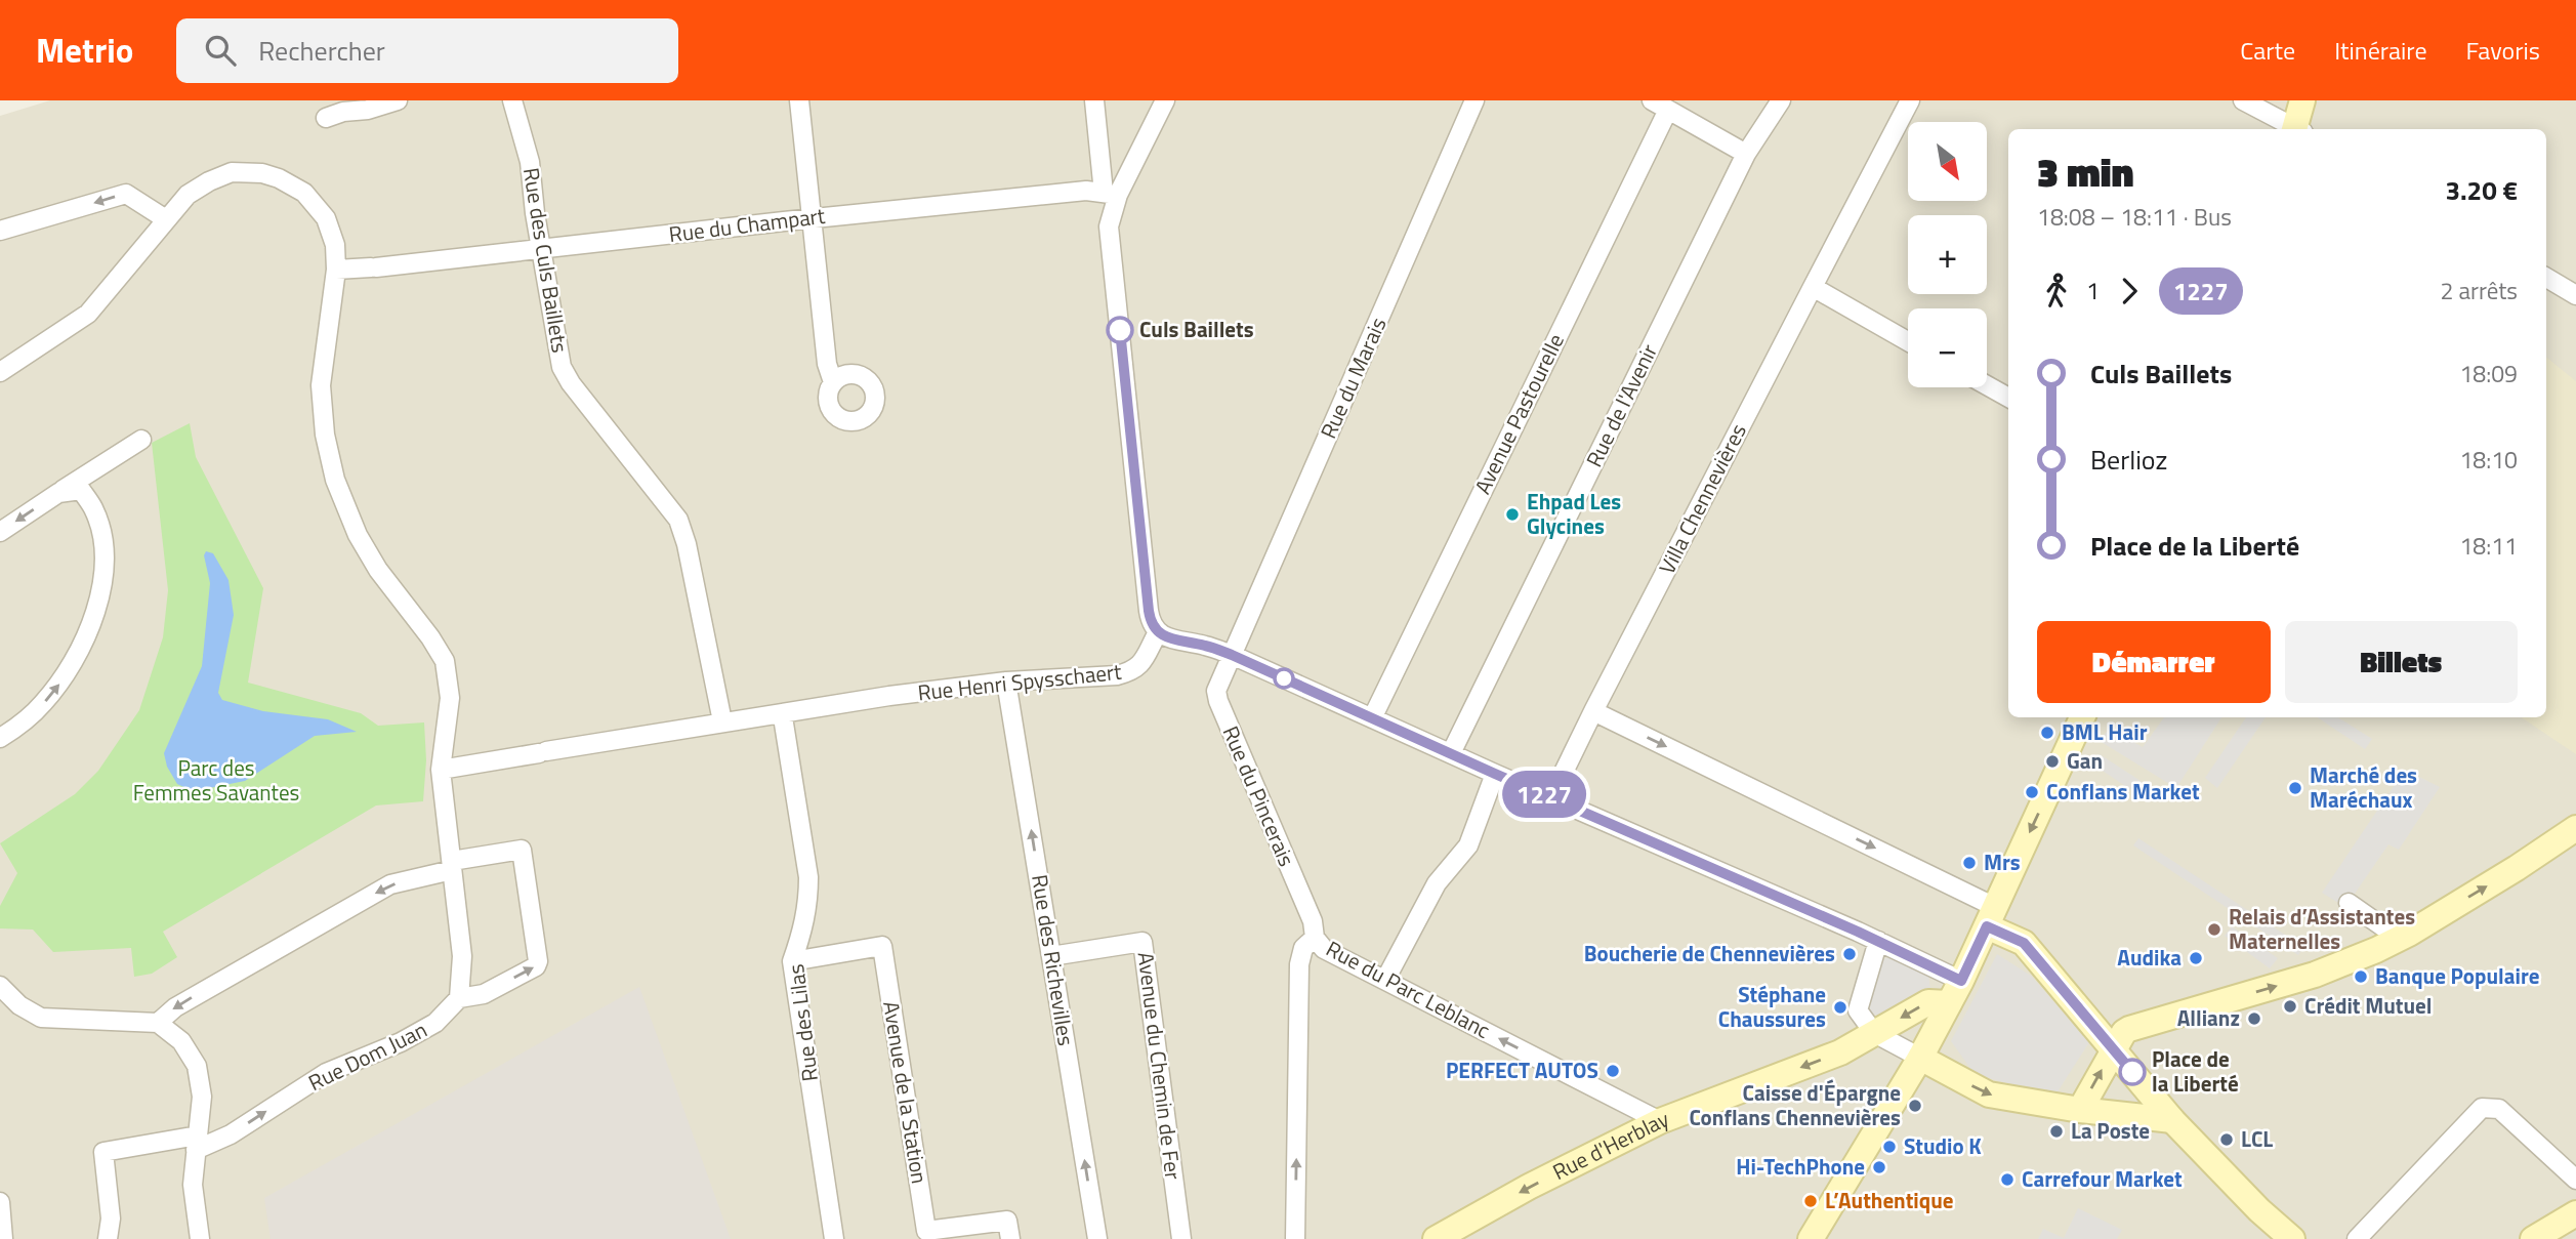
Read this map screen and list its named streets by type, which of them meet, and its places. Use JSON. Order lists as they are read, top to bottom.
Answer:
{
  "streets": {
    "main road": ["Rue d'Herblay"],
    "street": [
      "Rue du Champart",
      "Rue des Culs Baillets",
      "Rue du Marais",
      "Rue de l'Avenir",
      "Avenue Pastourelle",
      "Villa Chennevières",
      "Rue Henri Spysschaert",
      "Rue du Pincerais",
      "Rue des Richevilles",
      "Rue du Parc Leblanc",
      "Rue des Lilas",
      "Rue Dom Juan",
      "Avenue du Chemin de Fer",
      "Avenue de la Station"
    ]
  },
  "crossings": [
    ["Rue du Champart", "Rue des Culs Baillets"],
    ["Rue des Culs Baillets", "Rue Henri Spysschaert"],
    ["Rue du Marais", "Rue du Pincerais"],
    ["Rue Henri Spysschaert", "Rue des Richevilles"],
    ["Rue du Pincerais", "Rue du Parc Leblanc"],
    ["Rue des Richevilles", "Avenue du Chemin de Fer"],
    ["Rue du Parc Leblanc", "Rue d'Herblay"],
    ["Rue des Lilas", "Avenue de la Station"]
  ],
  "one_way": ["Rue des Richevilles", "Rue du Parc Leblanc", "Rue d'Herblay"],
  "parks": ["Parc des Femmes Savantes"],
  "places": [
    "Culs Baillets",
    "Ehpad Les Glycines",
    "BML Hair",
    "Gan",
    "Marché des Maréchaux",
    "Conflans Market",
    "Mrs",
    "Relais d’Assistantes Maternelles",
    "Boucherie de Chennevières",
    "Audika",
    "Banque Populaire",
    "Crédit Mutuel",
    "Stéphane Chaussures",
    "Allianz",
    "PERFECT AUTOS",
    "Place de la Liberté",
    "Caisse d'Épargne Conflans Chennevières",
    "La Poste",
    "LCL",
    "Studio K",
    "Hi-TechPhone",
    "Carrefour Market",
    "L’Authentique"
  ],
  "lines": ["bus line 1227"],
  "north": "bottom right",
  "page": {
    "header": "Metrio",
    "search": "Rechercher",
    "nav": ["Carte", "Itinéraire", "Favoris"],
    "on_map": "1227",
    "map_buttons": ["+", "−"],
    "heading": ["3 min", "18:08 – 18:11 · Bus", "3.20 €"],
    "legs": ["1", "1227", "2 arrêts"],
    "list": [
      {
        "name": "Culs Baillets",
        "value": "18:09"
      },
      {
        "name": "Berlioz",
        "value": "18:10"
      },
      {
        "name": "Place de la Liberté",
        "value": "18:11"
      }
    ],
    "buttons": ["Démarrer", "Billets"]
  }
}
